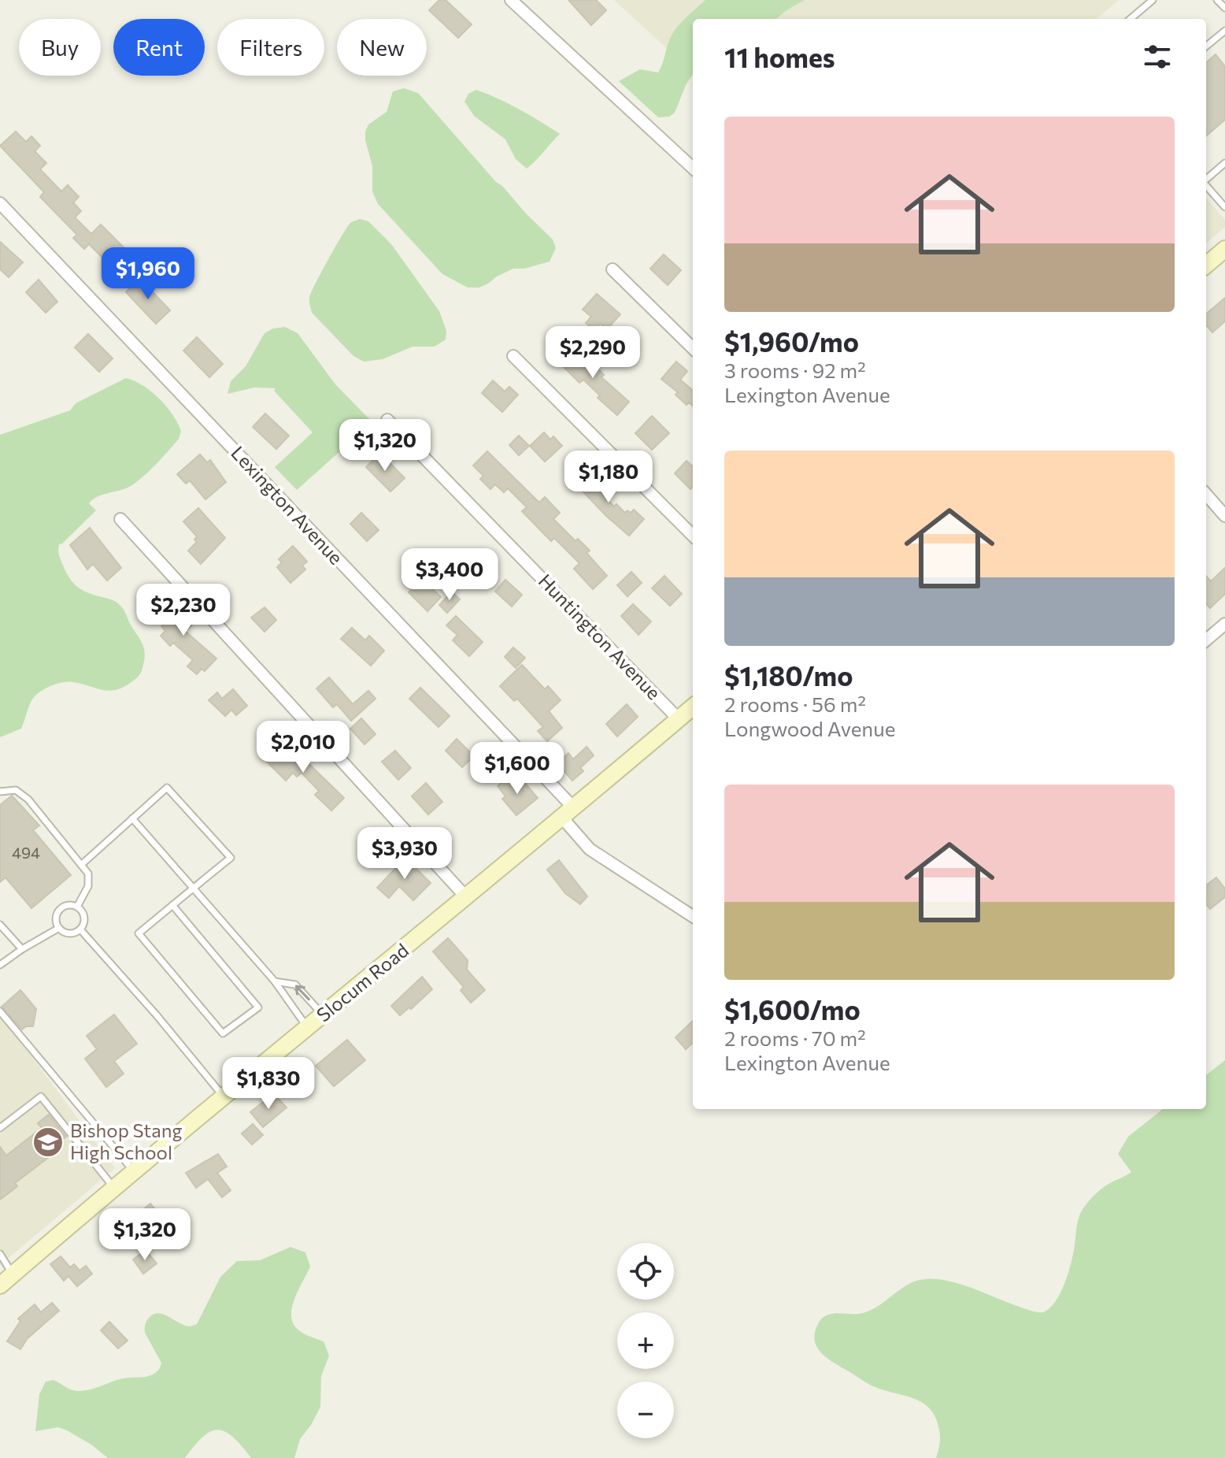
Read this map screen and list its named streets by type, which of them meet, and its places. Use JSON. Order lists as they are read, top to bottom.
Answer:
{
  "streets": {
    "main road": ["Slocum Road"],
    "street": ["Lexington Avenue", "Huntington Avenue"]
  },
  "crossings": [
    ["Lexington Avenue", "Slocum Road"],
    ["Huntington Avenue", "Slocum Road"]
  ],
  "places": {
    "school or university": ["Bishop Stang High School"]
  },
  "house_numbers": ["494"],
  "page": {
    "chip": [
      "Buy",
      "Rent",
      "Filters",
      "New"
    ],
    "heading": "11 homes",
    "list": [
      {
        "name": "$1,960/mo",
        "note": "3 rooms · 92 m² · Lexington Avenue"
      },
      {
        "name": "$1,180/mo",
        "note": "2 rooms · 56 m² · Longwood Avenue"
      },
      {
        "name": "$1,600/mo",
        "note": "2 rooms · 70 m² · Lexington Avenue"
      }
    ],
    "price": [
      "$1,960",
      "$2,290",
      "$1,320",
      "$1,180",
      "$3,400",
      "$2,230",
      "$2,010",
      "$1,600",
      "$3,930",
      "$1,830",
      "$1,320"
    ],
    "map_buttons": ["+", "−"]
  }
}
